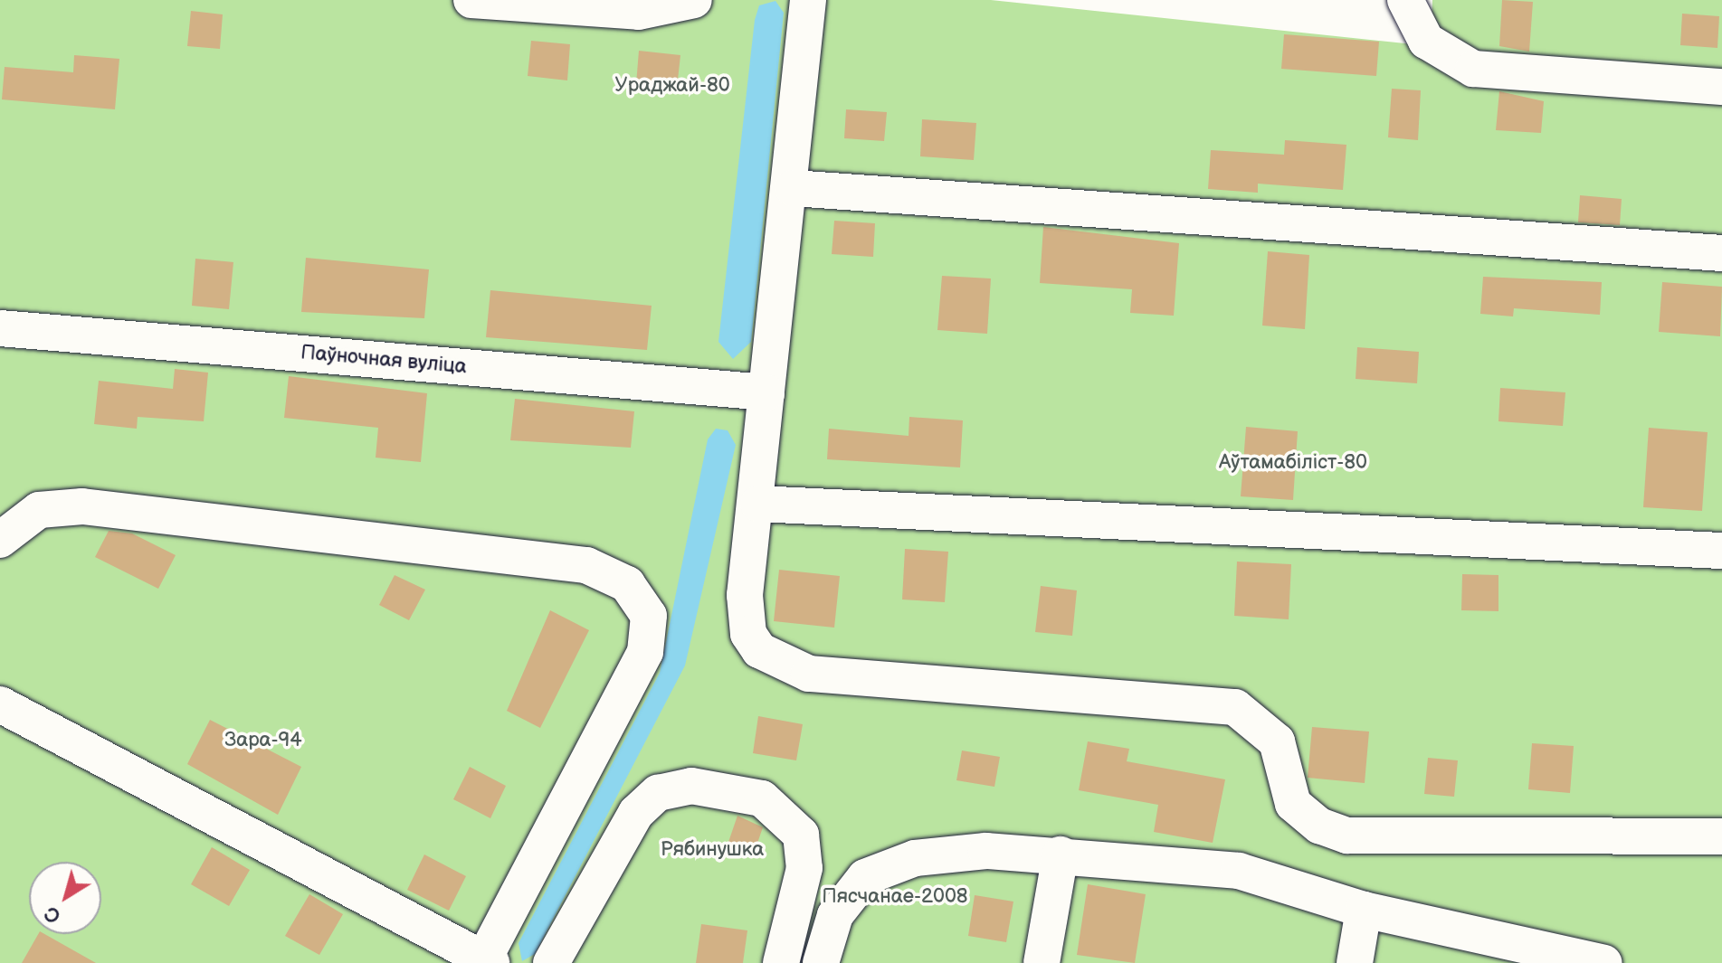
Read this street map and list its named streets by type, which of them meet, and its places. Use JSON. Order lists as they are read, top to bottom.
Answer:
{
  "streets": {
    "lane": ["Паўночная вуліца"]
  },
  "parks": [
    "Ураджай-80",
    "Аўтамабіліст-80",
    "Зара-94",
    "Рябинушка",
    "Пясчанае-2008"
  ],
  "north": "bottom left"
}
